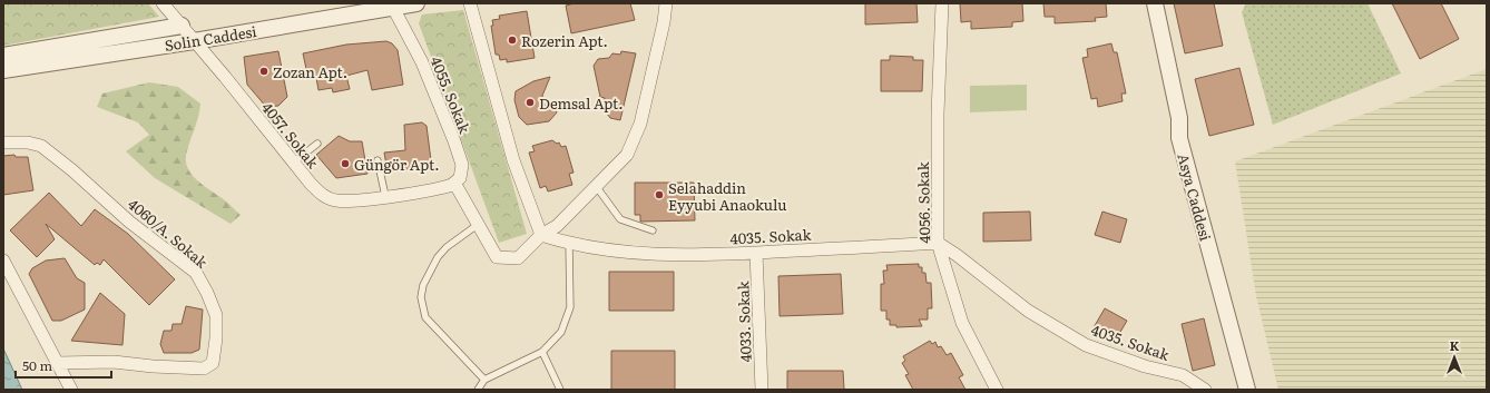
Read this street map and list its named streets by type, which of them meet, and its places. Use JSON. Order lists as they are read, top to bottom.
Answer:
{
  "streets": {
    "street": [
      "Solin Caddesi",
      "4055. Sokak",
      "4057. Sokak",
      "Asya Caddesi",
      "4056. Sokak",
      "4060/A. Sokak",
      "4035. Sokak",
      "4033. Sokak"
    ]
  },
  "crossings": [
    ["Solin Caddesi", "4055. Sokak"],
    ["Solin Caddesi", "4057. Sokak"],
    ["4055. Sokak", "4057. Sokak"],
    ["4056. Sokak", "4035. Sokak"],
    ["4035. Sokak", "4033. Sokak"]
  ],
  "places": [
    "Rozerin Apt.",
    "Zozan Apt.",
    "Demsal Apt.",
    "Güngör Apt.",
    "Selahaddin Eyyubi Anaokulu"
  ],
  "scale_bar": "50 m",
  "north": "top"
}
